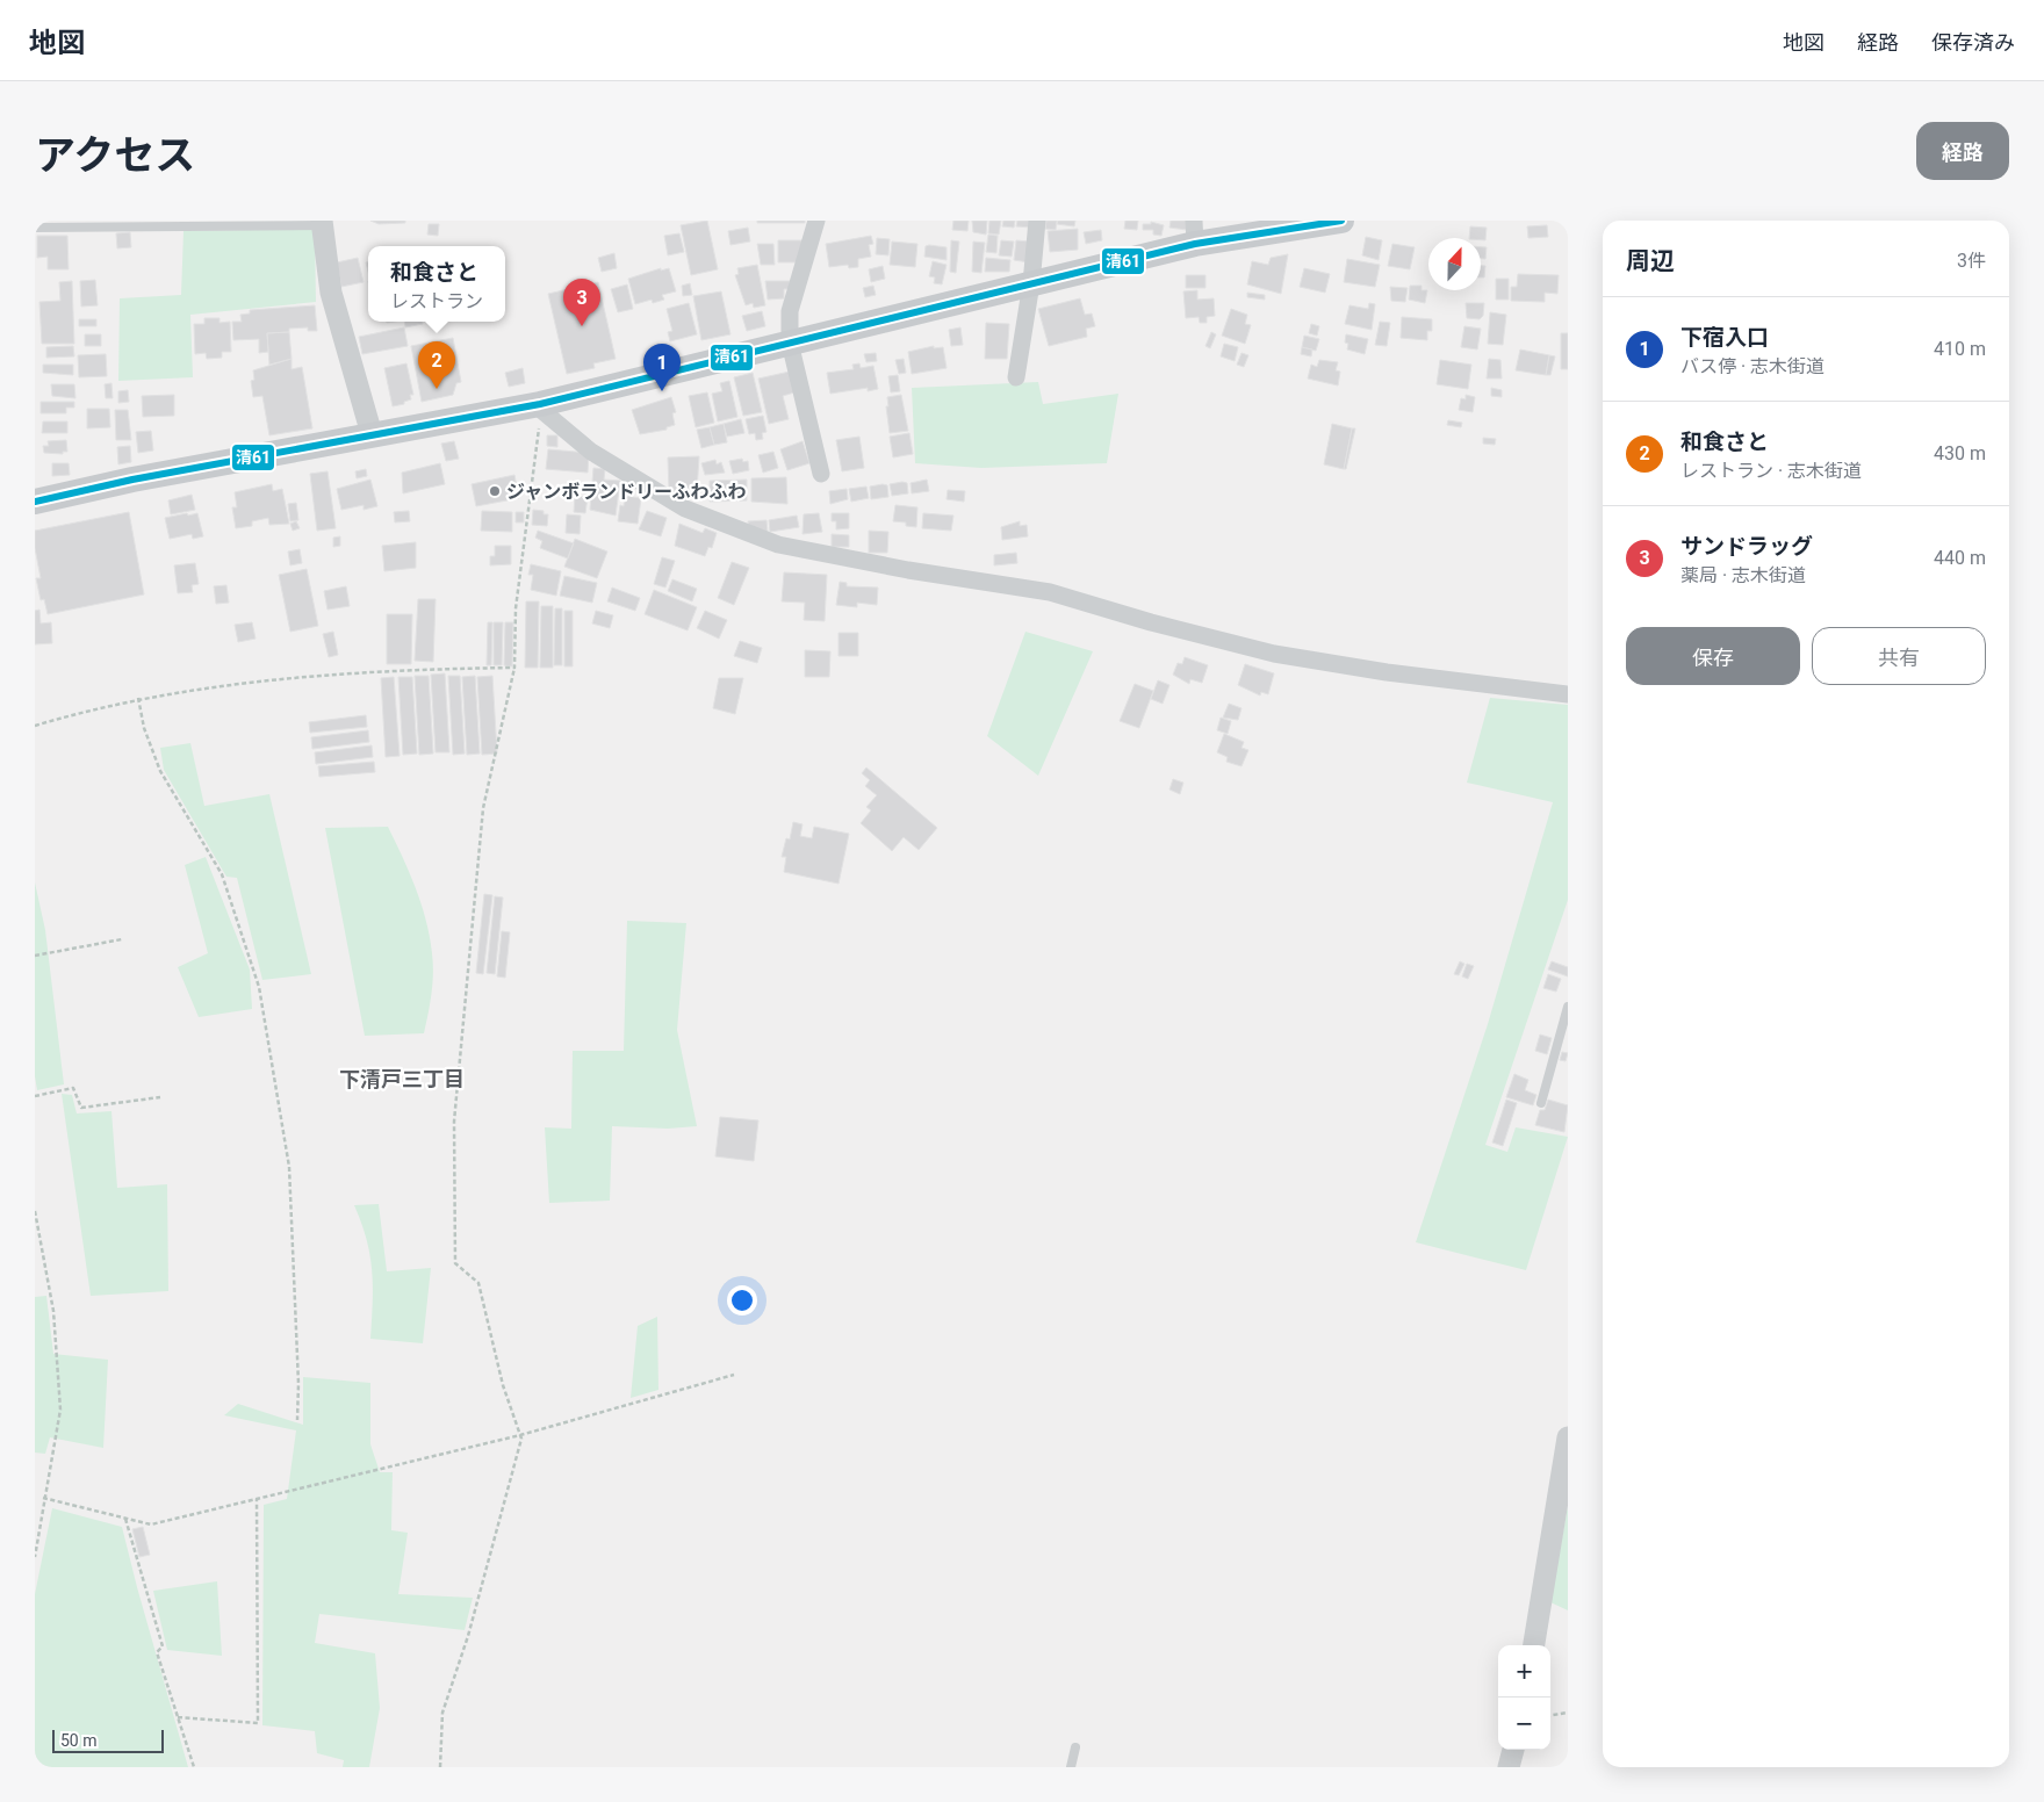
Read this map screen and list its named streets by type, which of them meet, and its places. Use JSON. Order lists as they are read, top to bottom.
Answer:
{
  "districts": ["下清戸三丁目"],
  "places": ["ジャンボランドリーふわふわ"],
  "lines": ["transit line 清61"],
  "scale_bar": "50 m",
  "north": "top",
  "page": {
    "header": "地図",
    "nav": ["地図", "経路", "保存済み"],
    "title": "アクセス",
    "buttons": [
      "経路",
      ["保存", "共有"]
    ],
    "heading": ["周辺", "3件"],
    "popup": ["和食さと", "レストラン"],
    "pins": ["3", "2", "1"],
    "list": [
      {
        "mark": "1",
        "name": "下宿入口",
        "note": "バス停 · 志木街道",
        "value": "410 m"
      },
      {
        "mark": "2",
        "name": "和食さと",
        "note": "レストラン · 志木街道",
        "value": "430 m"
      },
      {
        "mark": "3",
        "name": "サンドラッグ",
        "note": "薬局 · 志木街道",
        "value": "440 m"
      }
    ],
    "map_buttons": ["+", "−"],
    "scale": "50 m"
  }
}
